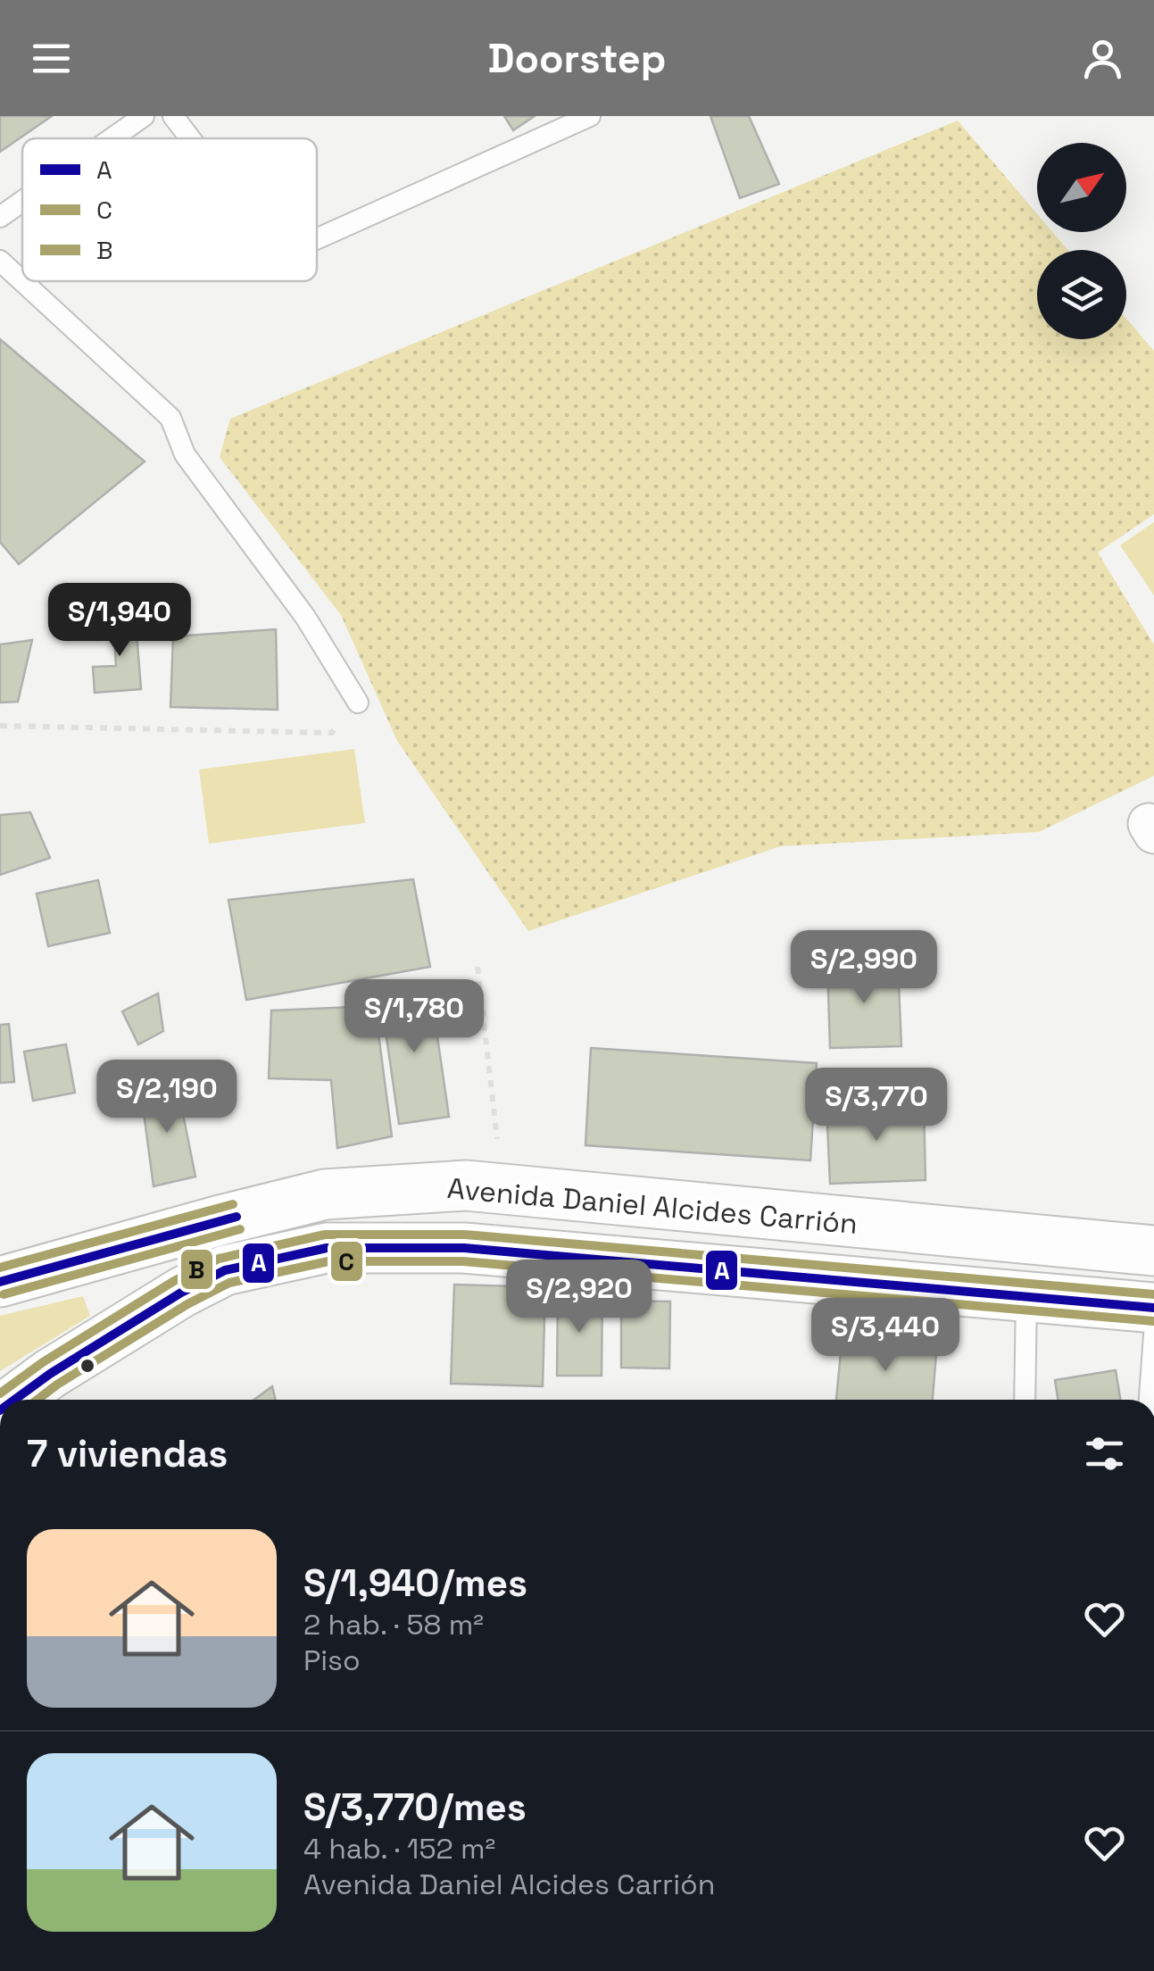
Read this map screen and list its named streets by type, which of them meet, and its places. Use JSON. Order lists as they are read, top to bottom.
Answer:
{
  "streets": {
    "main road": ["Avenida Daniel Alcides Carrión"]
  },
  "lines": ["transit line B", "transit line A", "transit line C"],
  "legend": ["A", "C", "B"],
  "north": "top right",
  "page": {
    "header": "Doorstep",
    "price": [
      "S/1,940",
      "S/2,990",
      "S/1,780",
      "S/2,190",
      "S/3,770",
      "S/2,920",
      "S/3,440"
    ],
    "heading": "7 viviendas",
    "list": [
      {
        "name": "S/1,940/mes",
        "note": "2 hab. · 58 m² · Piso"
      },
      {
        "name": "S/3,770/mes",
        "note": "4 hab. · 152 m² · Avenida Daniel Alcides Carrión"
      }
    ]
  }
}
